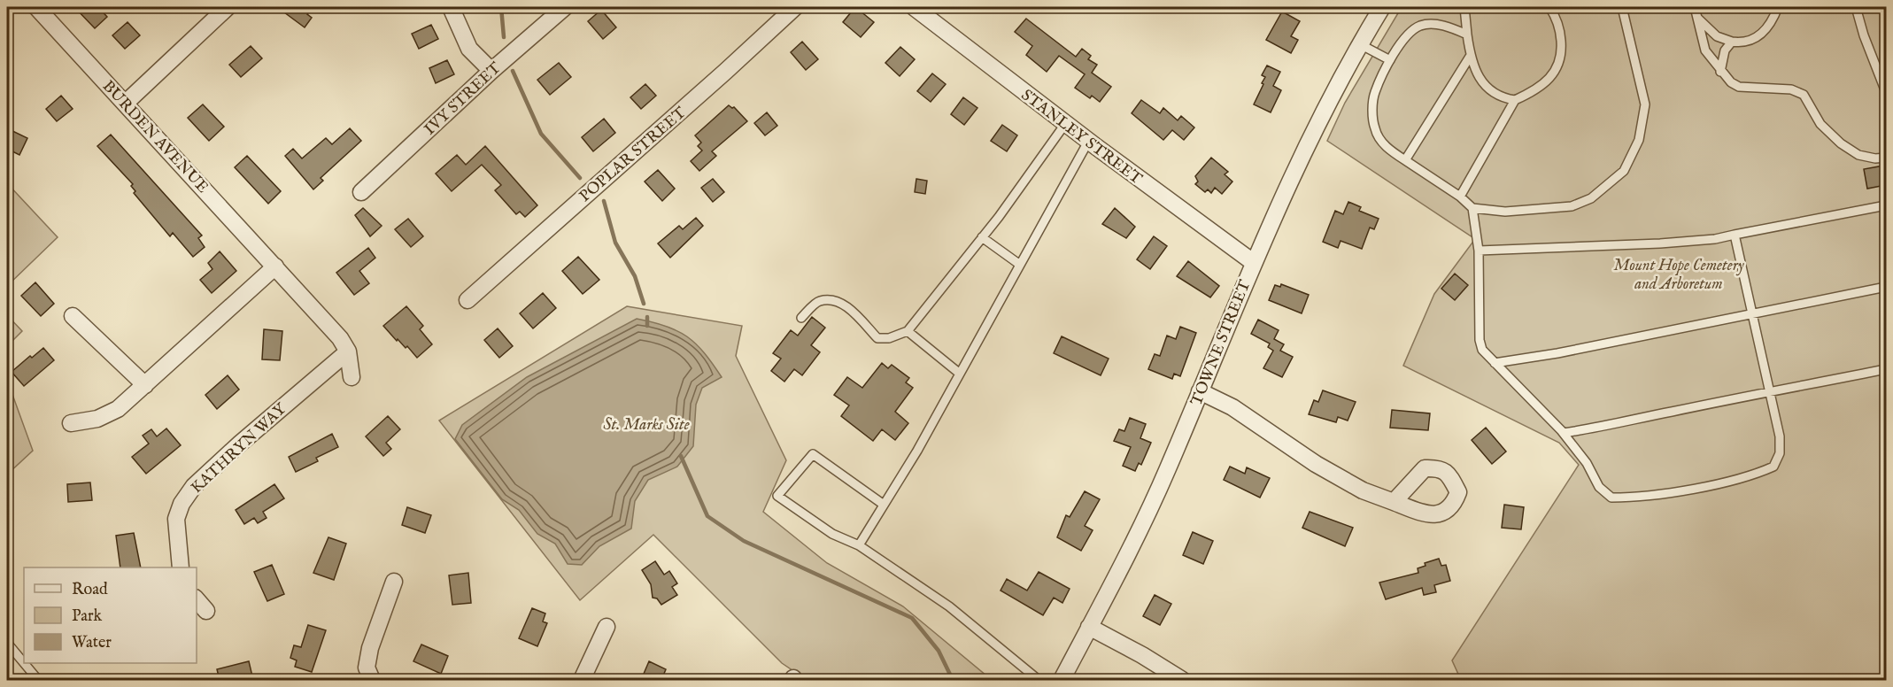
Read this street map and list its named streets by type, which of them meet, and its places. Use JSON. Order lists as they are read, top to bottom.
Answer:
{
  "streets": {
    "street": [
      "IVY STREET",
      "BURDEN AVENUE",
      "STANLEY STREET",
      "POPLAR STREET",
      "TOWNE STREET",
      "KATHRYN WAY"
    ]
  },
  "crossings": [
    ["BURDEN AVENUE", "KATHRYN WAY"],
    ["STANLEY STREET", "TOWNE STREET"]
  ],
  "parks": ["Mount Hope Cemetery and Arboretum", "St. Marks Site"],
  "legend": ["Road", "Park", "Water"]
}
